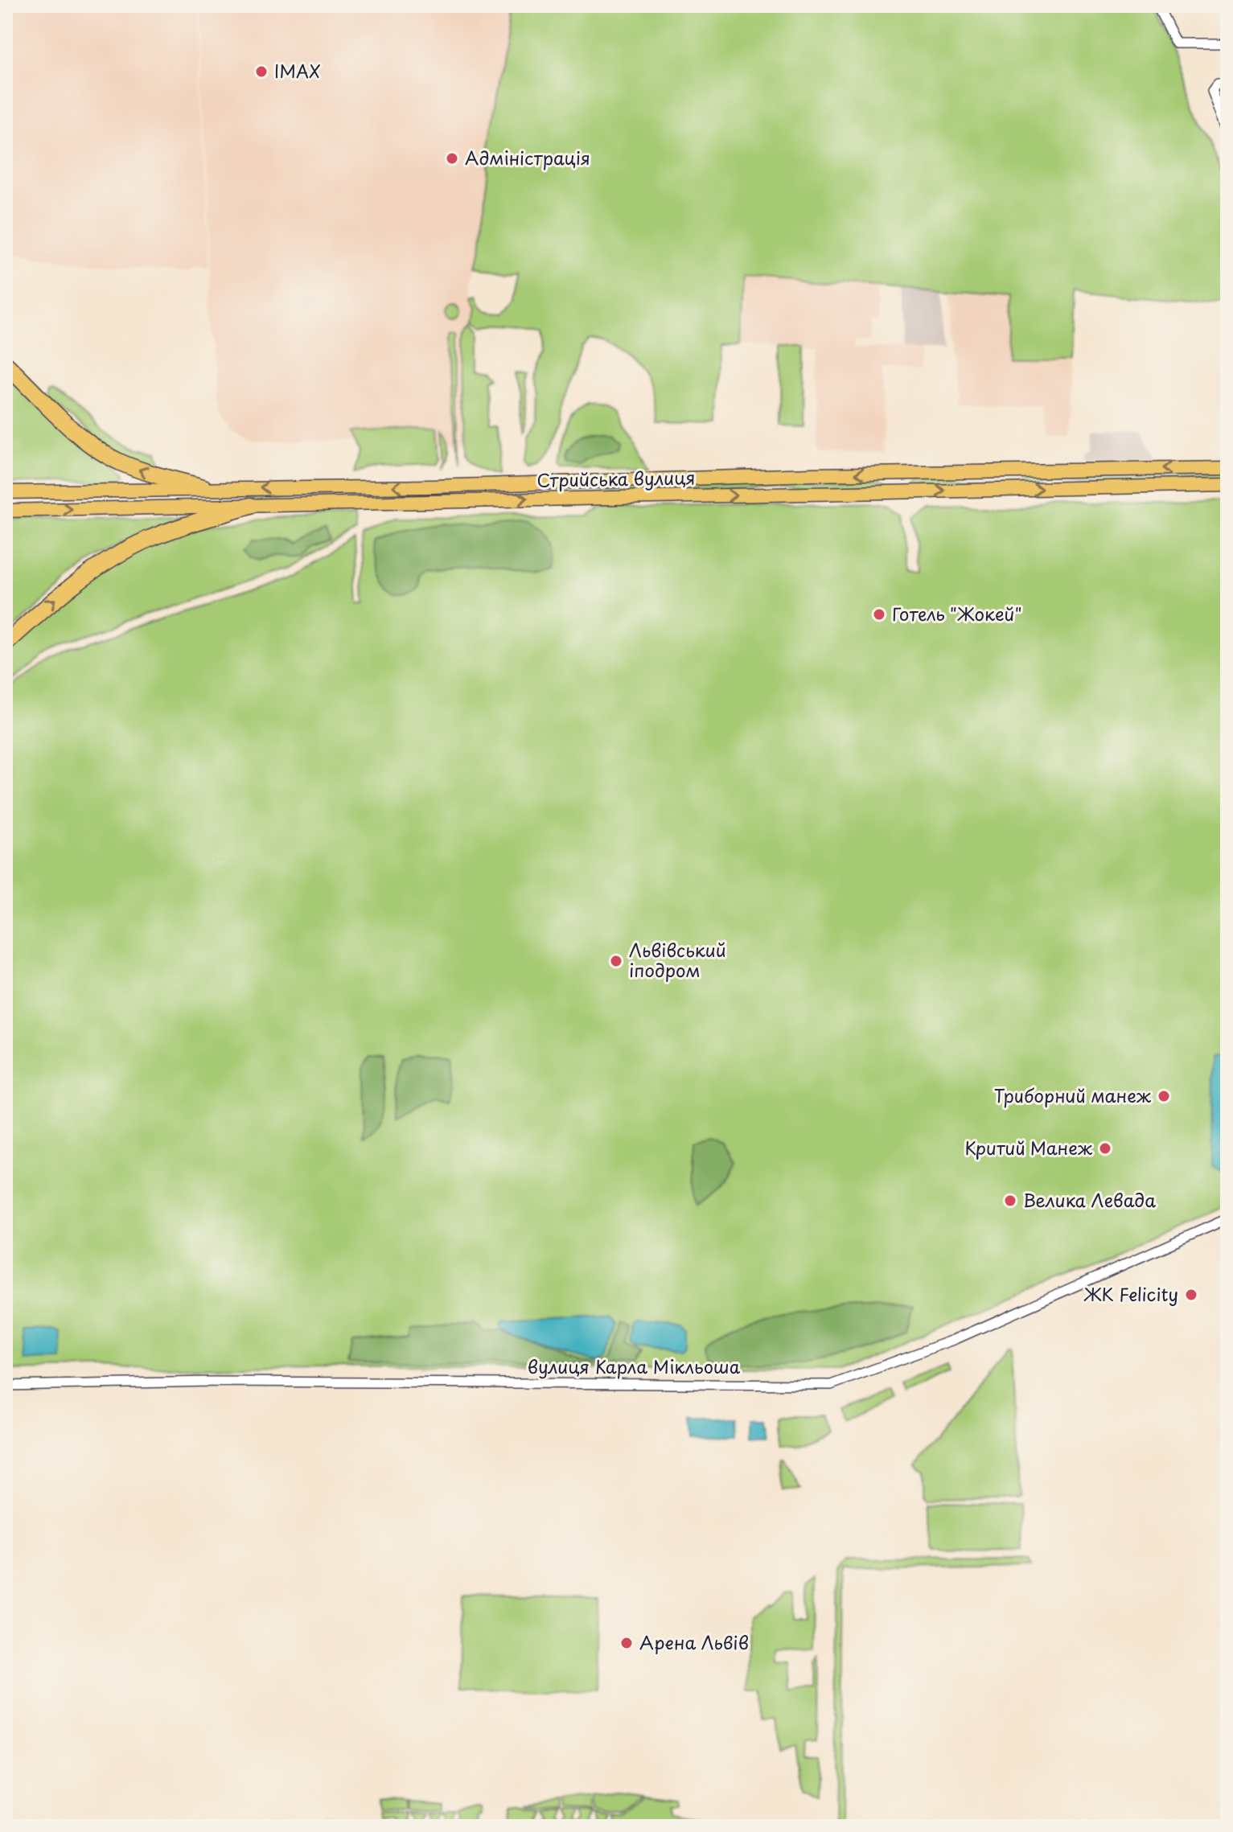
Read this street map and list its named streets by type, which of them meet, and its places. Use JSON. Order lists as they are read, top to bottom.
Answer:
{
  "streets": {
    "main road": ["Стрийська вулиця"],
    "street": ["вулиця Карла Мікльоша"]
  },
  "places": [
    "IMAX",
    "Адміністрація",
    "Готель \"Жокей\"",
    "Львівський іподром",
    "Триборний манеж",
    "Критий Манеж",
    "Велика Левада",
    "ЖК Felicity",
    "Арена Львів"
  ]
}
